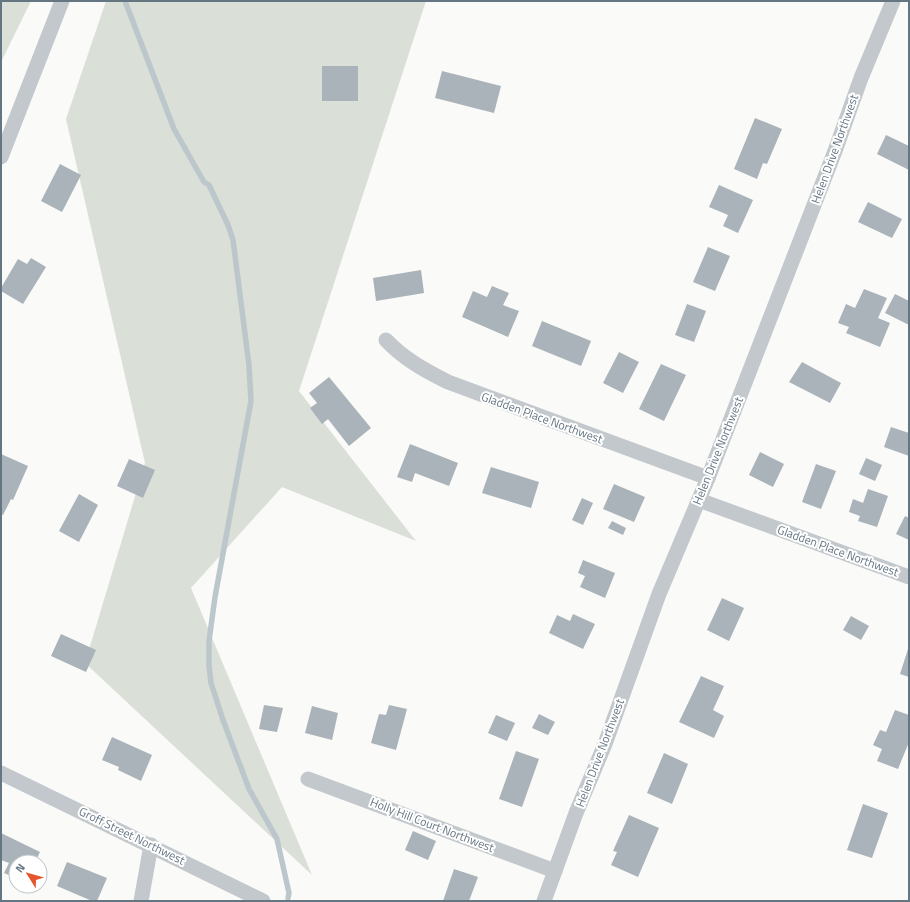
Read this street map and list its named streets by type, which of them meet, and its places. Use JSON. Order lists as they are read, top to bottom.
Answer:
{
  "streets": {
    "street": [
      "Helen Drive Northwest",
      "Gladden Place Northwest",
      "Holly Hill Court Northwest",
      "Groff Street Northwest"
    ]
  },
  "crossings": [
    ["Helen Drive Northwest", "Gladden Place Northwest"],
    ["Helen Drive Northwest", "Holly Hill Court Northwest"]
  ],
  "north": "top left"
}
